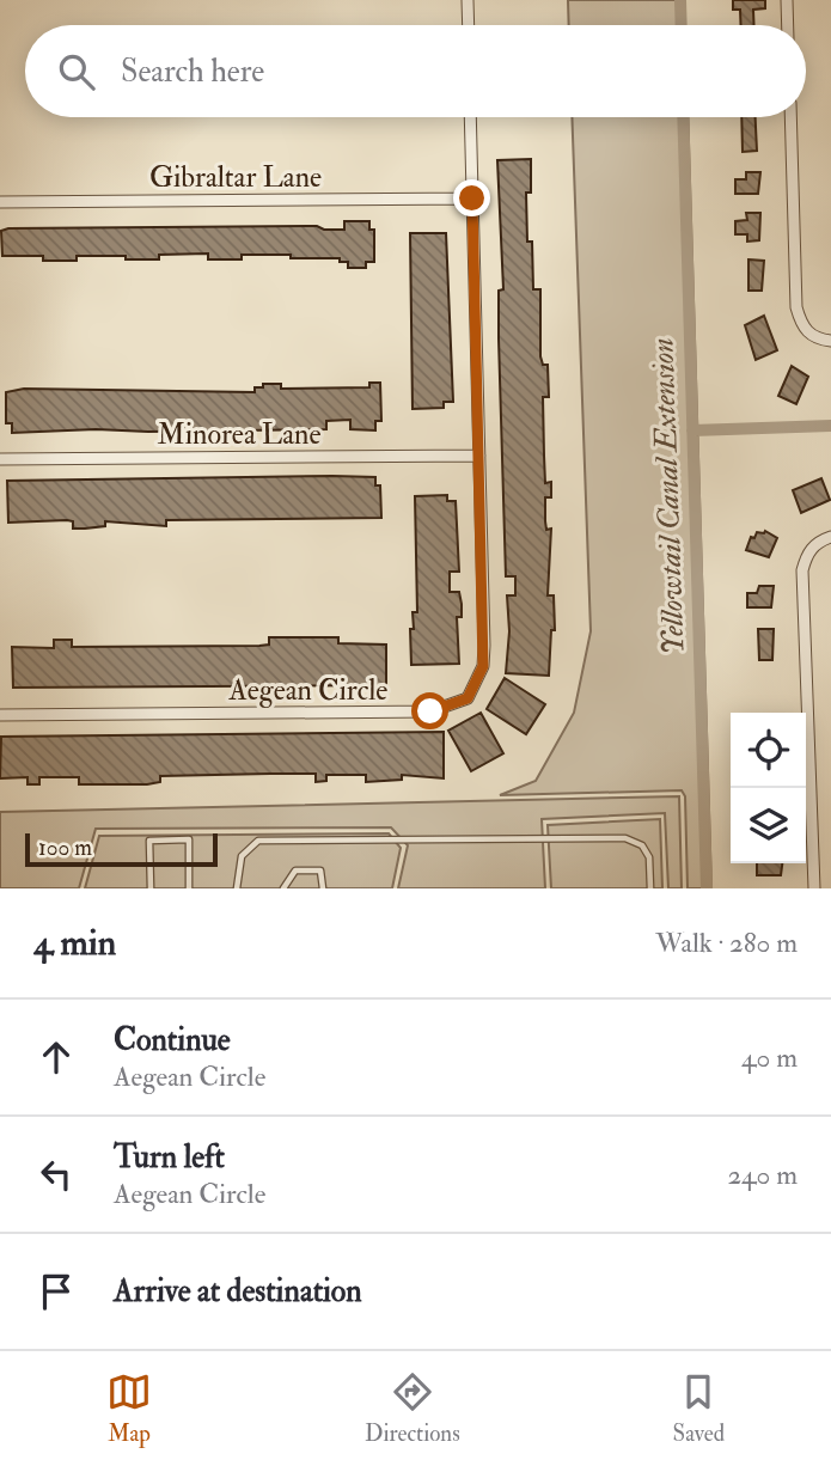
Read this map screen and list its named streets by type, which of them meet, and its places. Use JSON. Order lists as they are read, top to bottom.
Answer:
{
  "streets": {
    "street": ["Gibraltar Lane", "Minorea Lane", "Aegean Circle"]
  },
  "crossings": [
    ["Gibraltar Lane", "Aegean Circle"],
    ["Minorea Lane", "Aegean Circle"]
  ],
  "water": ["Yellowtail Canal Extension"],
  "scale_bar": "100 m",
  "page": {
    "search": "Search here",
    "scale": "100 m",
    "heading": ["4 min", "Walk · 280 m"],
    "list": [
      ["Continue", "Aegean Circle", "40 m"],
      ["Turn left", "Aegean Circle", "240 m"],
      "Arrive at destination"
    ],
    "nav": ["Map", "Directions", "Saved"]
  }
}
